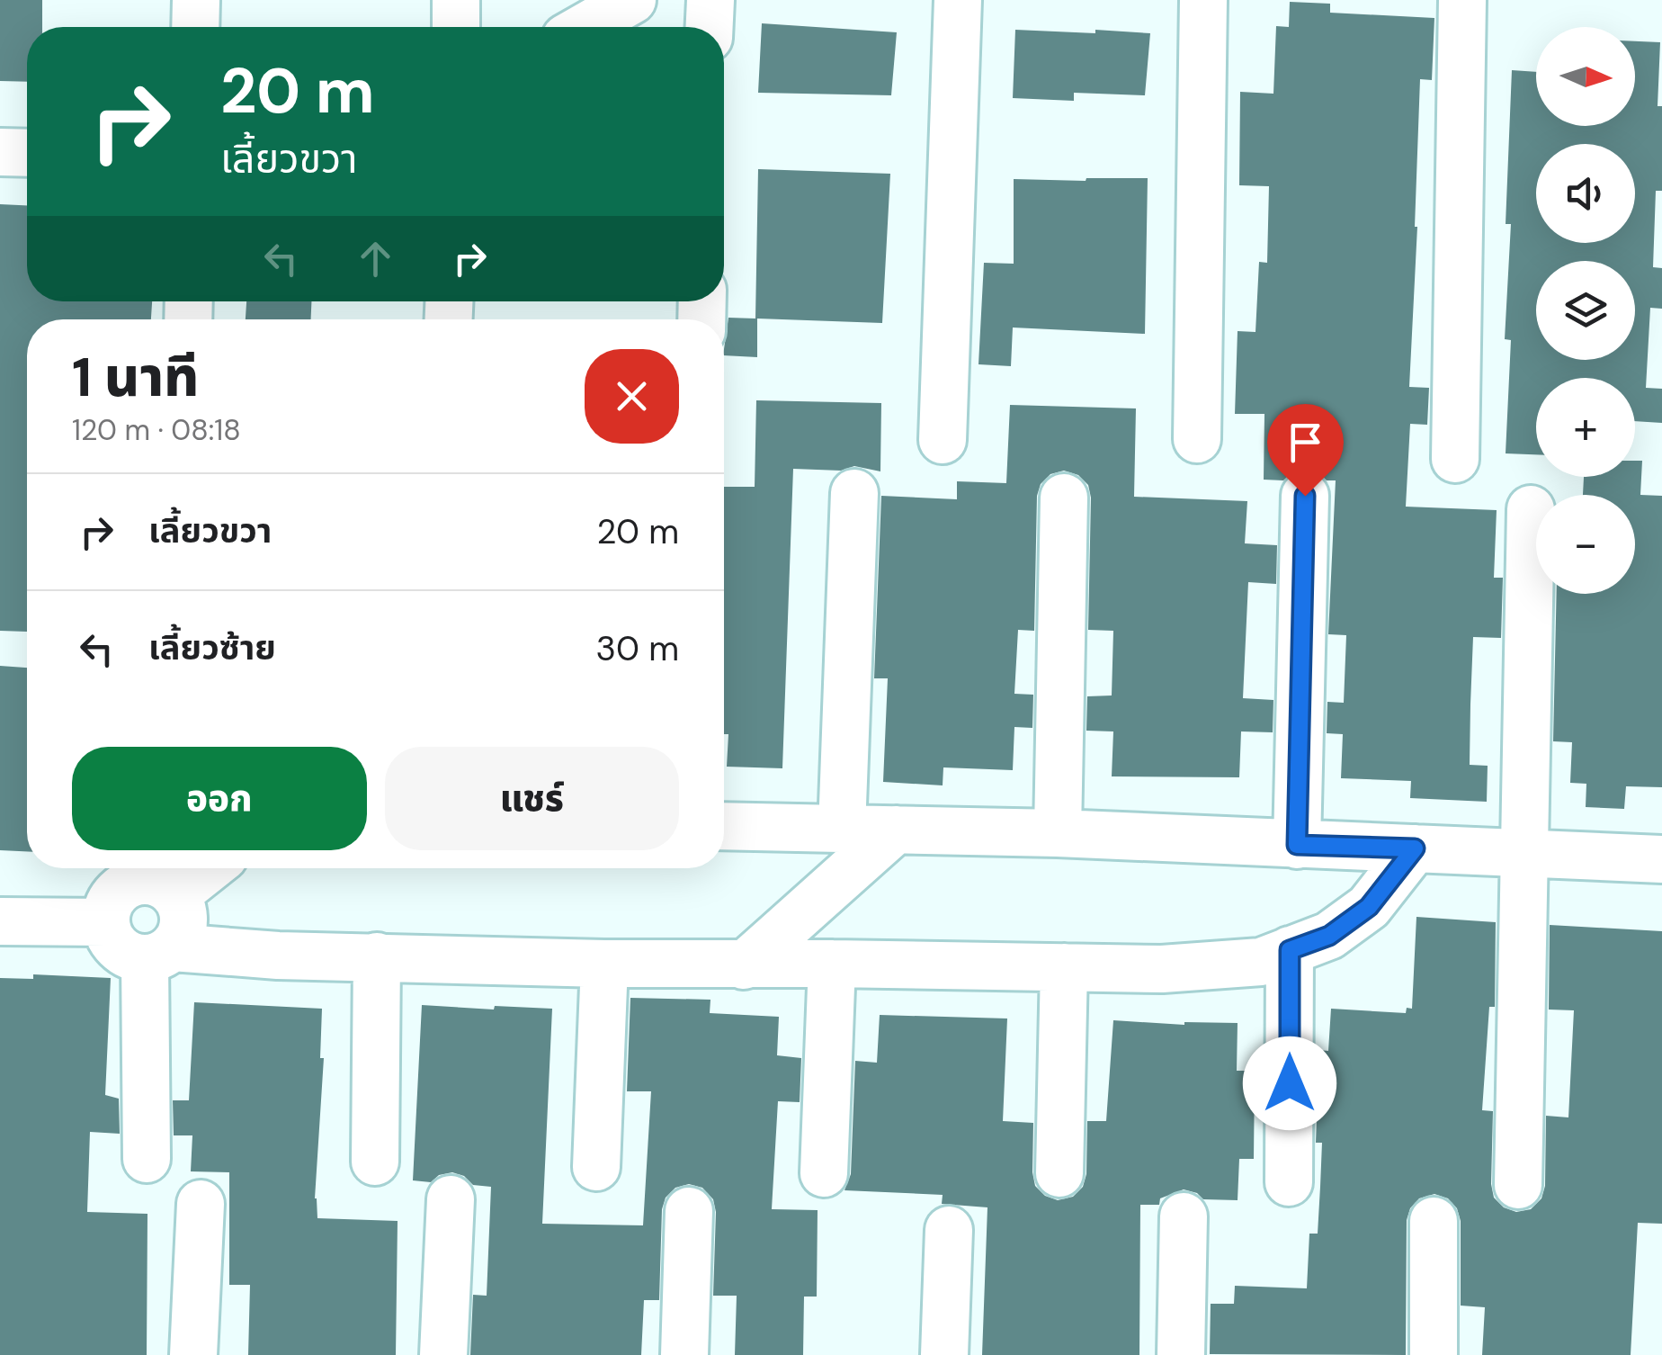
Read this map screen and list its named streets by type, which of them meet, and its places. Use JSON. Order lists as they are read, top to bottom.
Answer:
{
  "north": "right",
  "page": {
    "map_buttons": ["+", "−"],
    "turn": ["20 m", "เลี้ยวขวา"],
    "heading": ["1 นาที", "120 m · 08:18"],
    "list": [
      {
        "name": "เลี้ยวขวา",
        "value": "20 m"
      },
      {
        "name": "เลี้ยวซ้าย",
        "value": "30 m"
      }
    ],
    "buttons": ["ออก", "แชร์"]
  }
}
